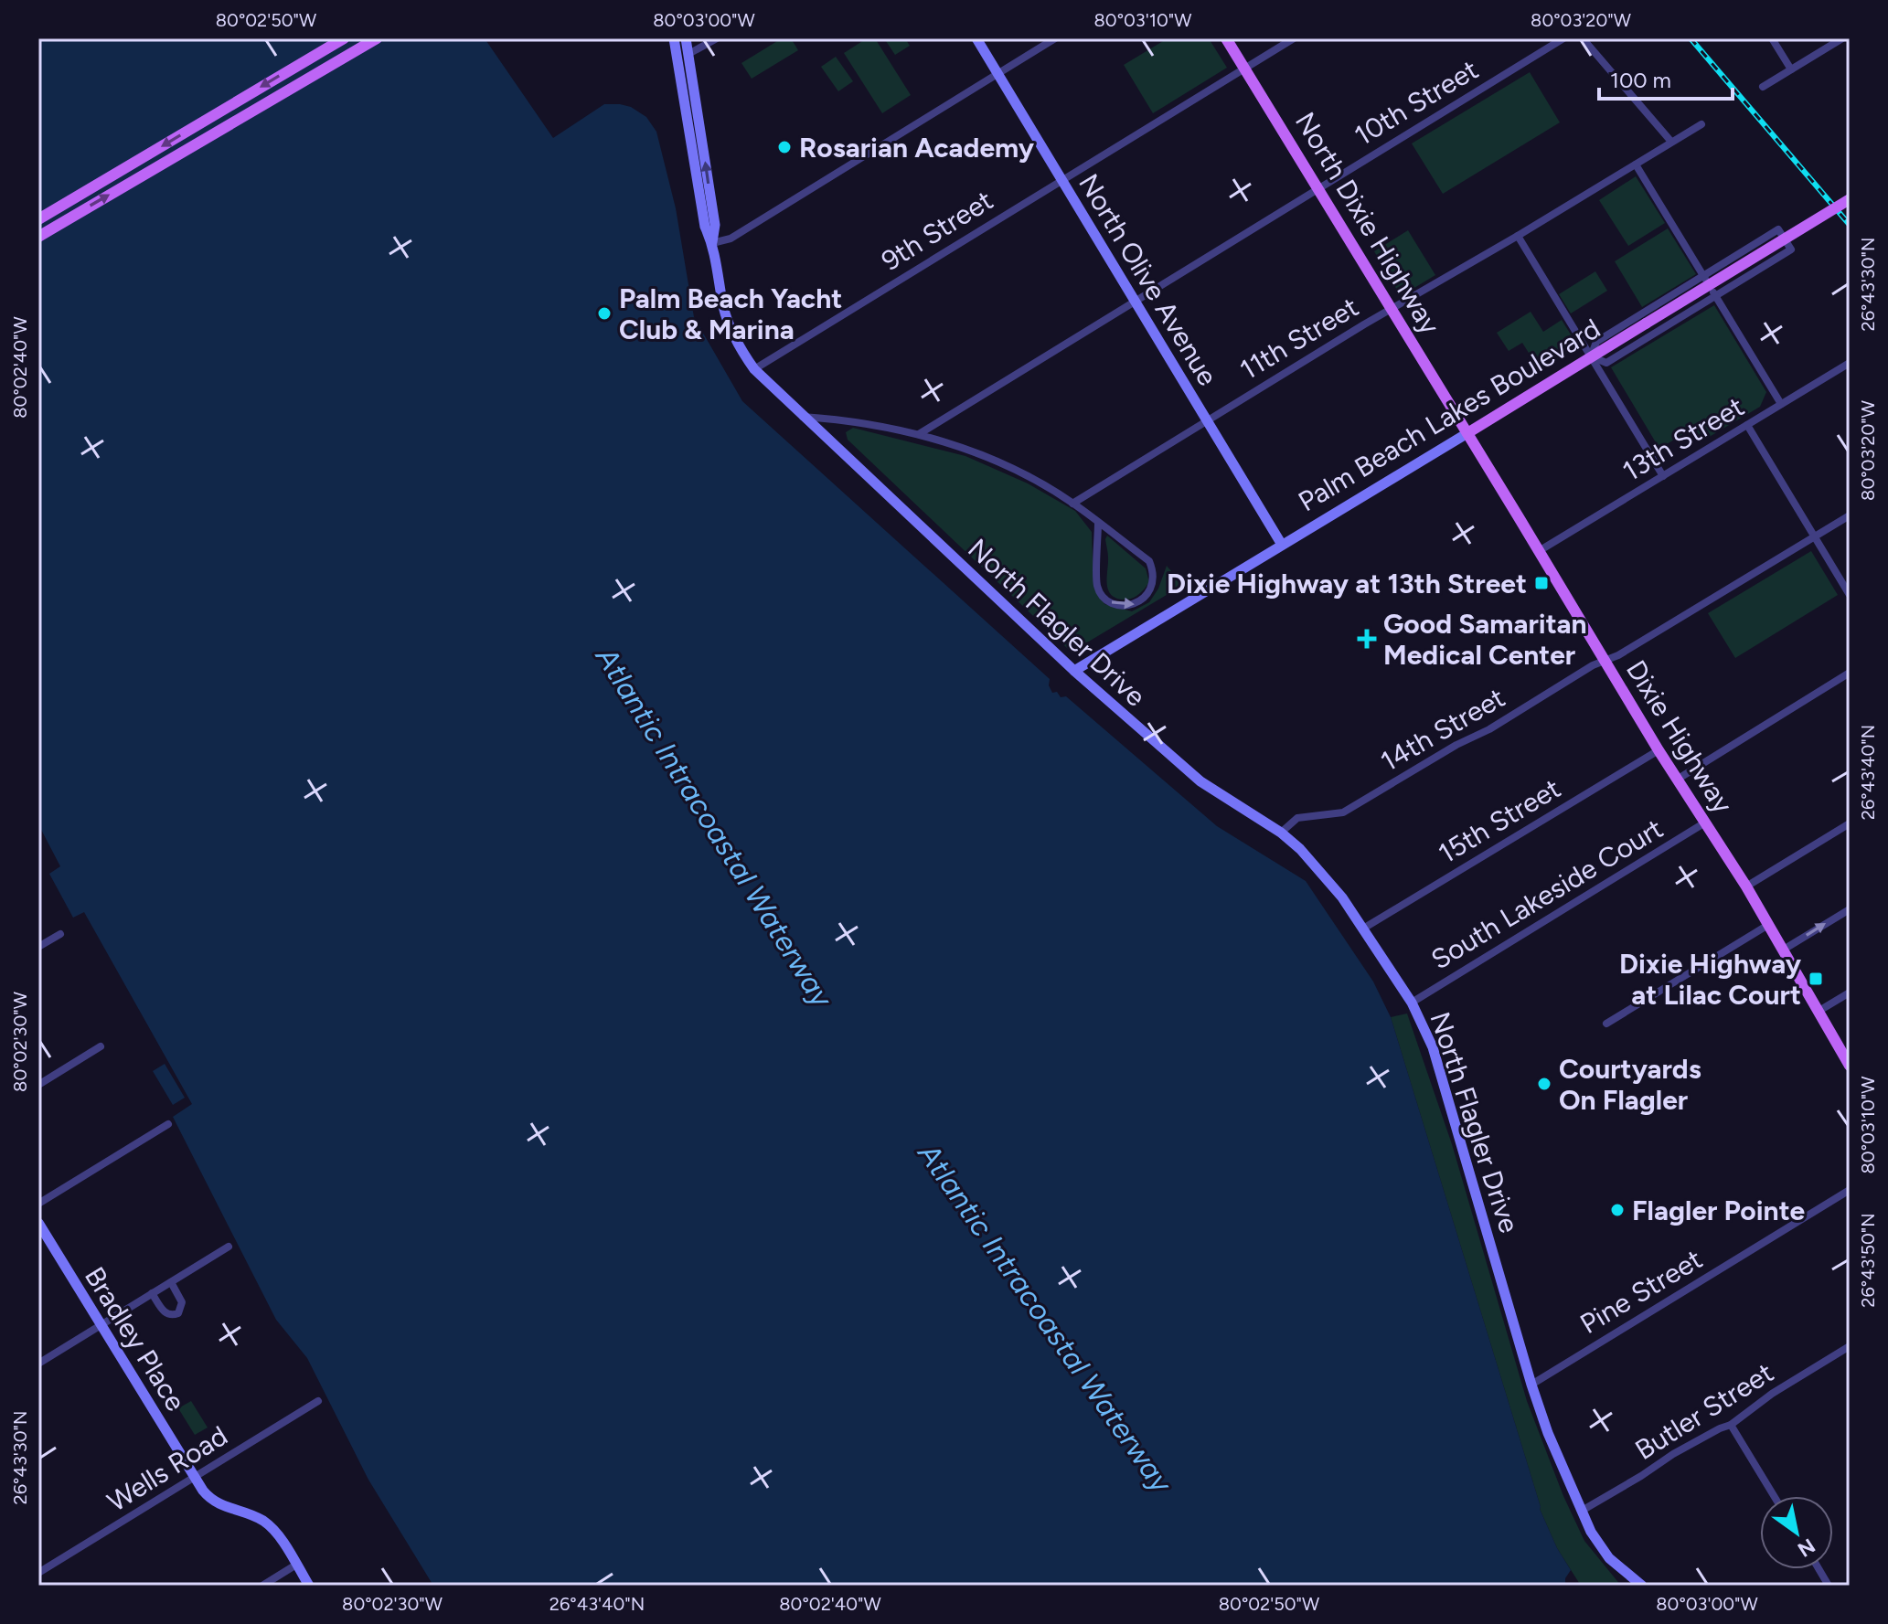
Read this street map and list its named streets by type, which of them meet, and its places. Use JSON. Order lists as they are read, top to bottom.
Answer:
{
  "streets": {
    "main road": ["North Dixie Highway", "Palm Beach Lakes Boulevard", "Dixie Highway"],
    "street": [
      "10th Street",
      "9th Street",
      "North Olive Avenue",
      "11th Street",
      "13th Street",
      "North Flagler Drive",
      "14th Street",
      "15th Street",
      "South Lakeside Court",
      "Pine Street",
      "Bradley Place",
      "Butler Street",
      "Wells Road"
    ]
  },
  "crossings": [
    ["10th Street", "North Dixie Highway"],
    ["10th Street", "North Olive Avenue"],
    ["10th Street", "North Flagler Drive"],
    ["North Dixie Highway", "9th Street"],
    ["North Dixie Highway", "11th Street"],
    ["North Dixie Highway", "Palm Beach Lakes Boulevard"],
    ["North Dixie Highway", "Dixie Highway"],
    ["9th Street", "North Olive Avenue"],
    ["9th Street", "North Flagler Drive"],
    ["North Olive Avenue", "11th Street"],
    ["North Olive Avenue", "Palm Beach Lakes Boulevard"],
    ["11th Street", "North Flagler Drive"],
    ["Palm Beach Lakes Boulevard", "North Flagler Drive"],
    ["Palm Beach Lakes Boulevard", "Dixie Highway"],
    ["13th Street", "Dixie Highway"],
    ["North Flagler Drive", "14th Street"],
    ["North Flagler Drive", "15th Street"],
    ["North Flagler Drive", "South Lakeside Court"],
    ["North Flagler Drive", "Pine Street"],
    ["North Flagler Drive", "Butler Street"],
    ["14th Street", "Dixie Highway"],
    ["Dixie Highway", "15th Street"],
    ["Dixie Highway", "South Lakeside Court"],
    ["Bradley Place", "Wells Road"]
  ],
  "water": ["Atlantic Intracoastal Waterway"],
  "places": {
    "other": [
      "Rosarian Academy",
      "Palm Beach Yacht Club & Marina",
      "Courtyards On Flagler",
      "Flagler Pointe"
    ],
    "transit": ["Dixie Highway at 13th Street", "Dixie Highway at Lilac Court"],
    "health": ["Good Samaritan Medical Center"]
  },
  "scale_bar": "100 m",
  "north": "bottom right",
  "coordinates": [
    "80°02'50\"W",
    "80°03'00\"W",
    "80°03'10\"W",
    "80°03'20\"W",
    "26°43'30\"N",
    "80°02'40\"W",
    "26°43'40\"N",
    "80°02'30\"W",
    "26°43'50\"N"
  ]
}
